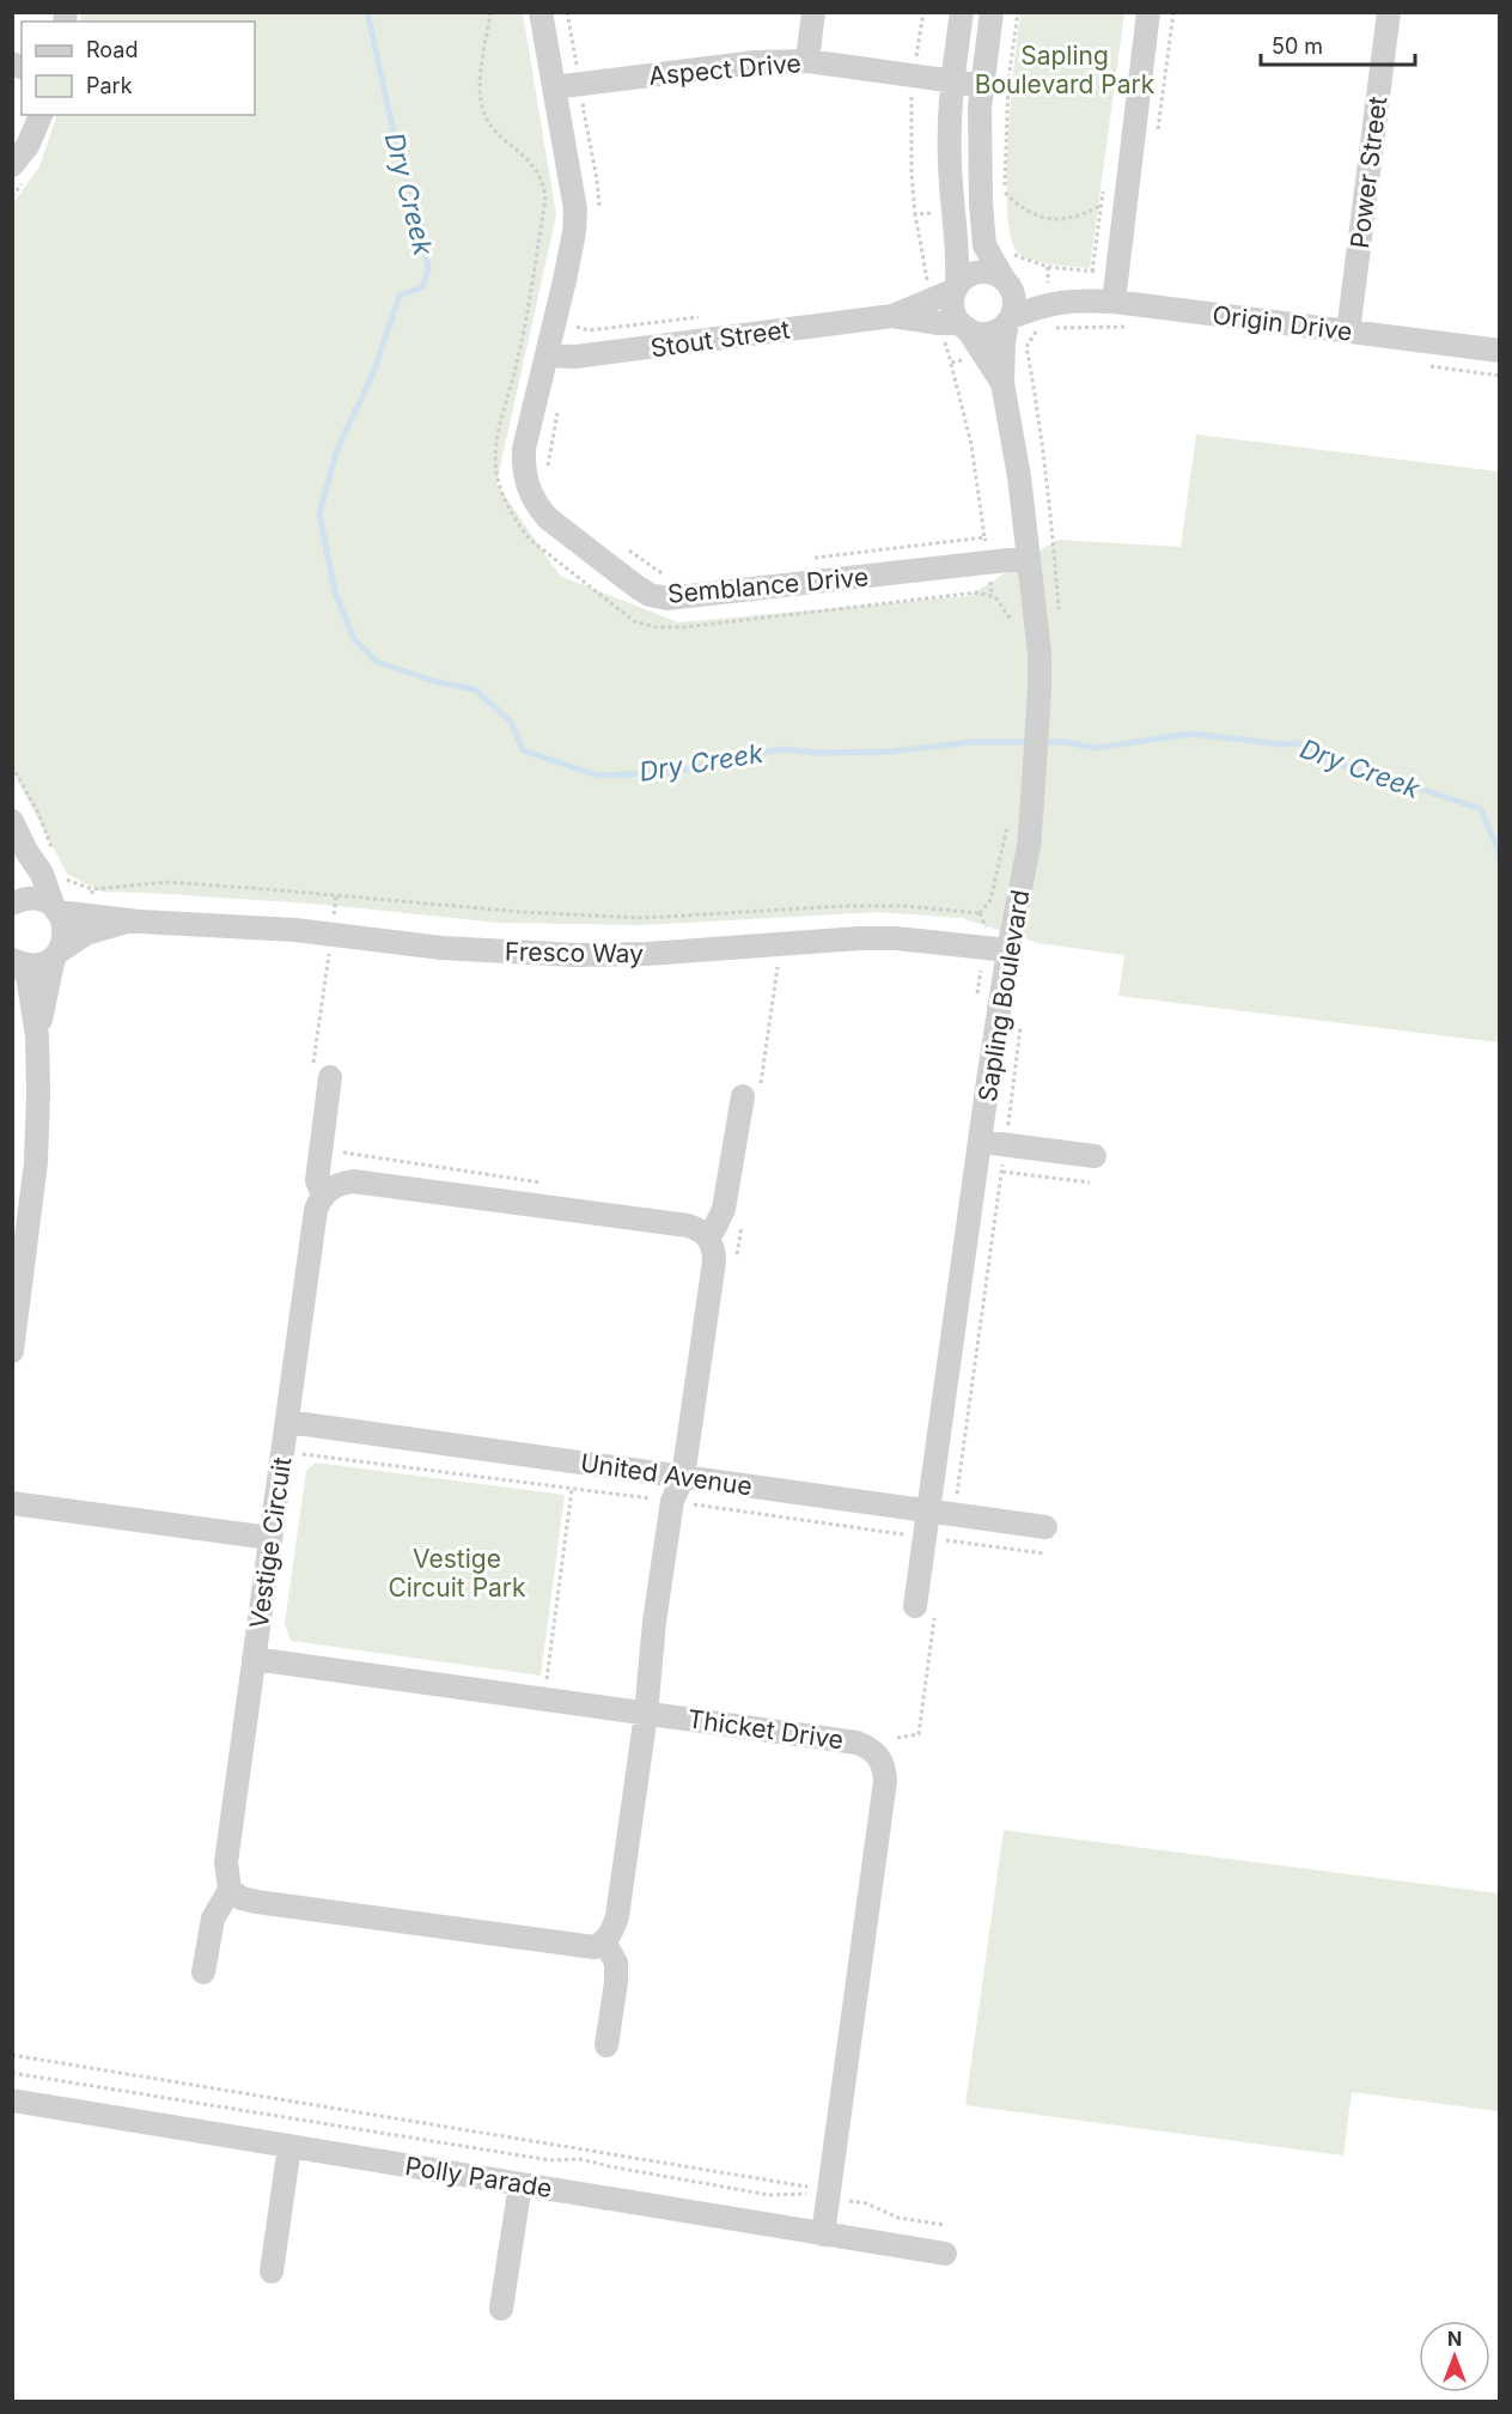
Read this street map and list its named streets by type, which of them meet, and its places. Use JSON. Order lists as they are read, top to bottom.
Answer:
{
  "streets": {
    "street": [
      "Aspect Drive",
      "Power Street",
      "Origin Drive",
      "Stout Street",
      "Semblance Drive",
      "Fresco Way",
      "Sapling Boulevard",
      "United Avenue",
      "Vestige Circuit",
      "Thicket Drive",
      "Polly Parade"
    ]
  },
  "crossings": [
    ["Aspect Drive", "Semblance Drive"],
    ["Power Street", "Origin Drive"],
    ["Origin Drive", "Stout Street"],
    ["Origin Drive", "Sapling Boulevard"],
    ["Stout Street", "Semblance Drive"],
    ["Stout Street", "Sapling Boulevard"],
    ["Semblance Drive", "Sapling Boulevard"],
    ["Fresco Way", "Sapling Boulevard"],
    ["Sapling Boulevard", "United Avenue"],
    ["United Avenue", "Vestige Circuit"],
    ["Vestige Circuit", "Thicket Drive"],
    ["Thicket Drive", "Polly Parade"]
  ],
  "water": ["Dry Creek"],
  "parks": ["Sapling Boulevard Park", "Vestige Circuit Park"],
  "legend": ["Road", "Park"],
  "scale_bar": "50 m",
  "north": "top"
}
